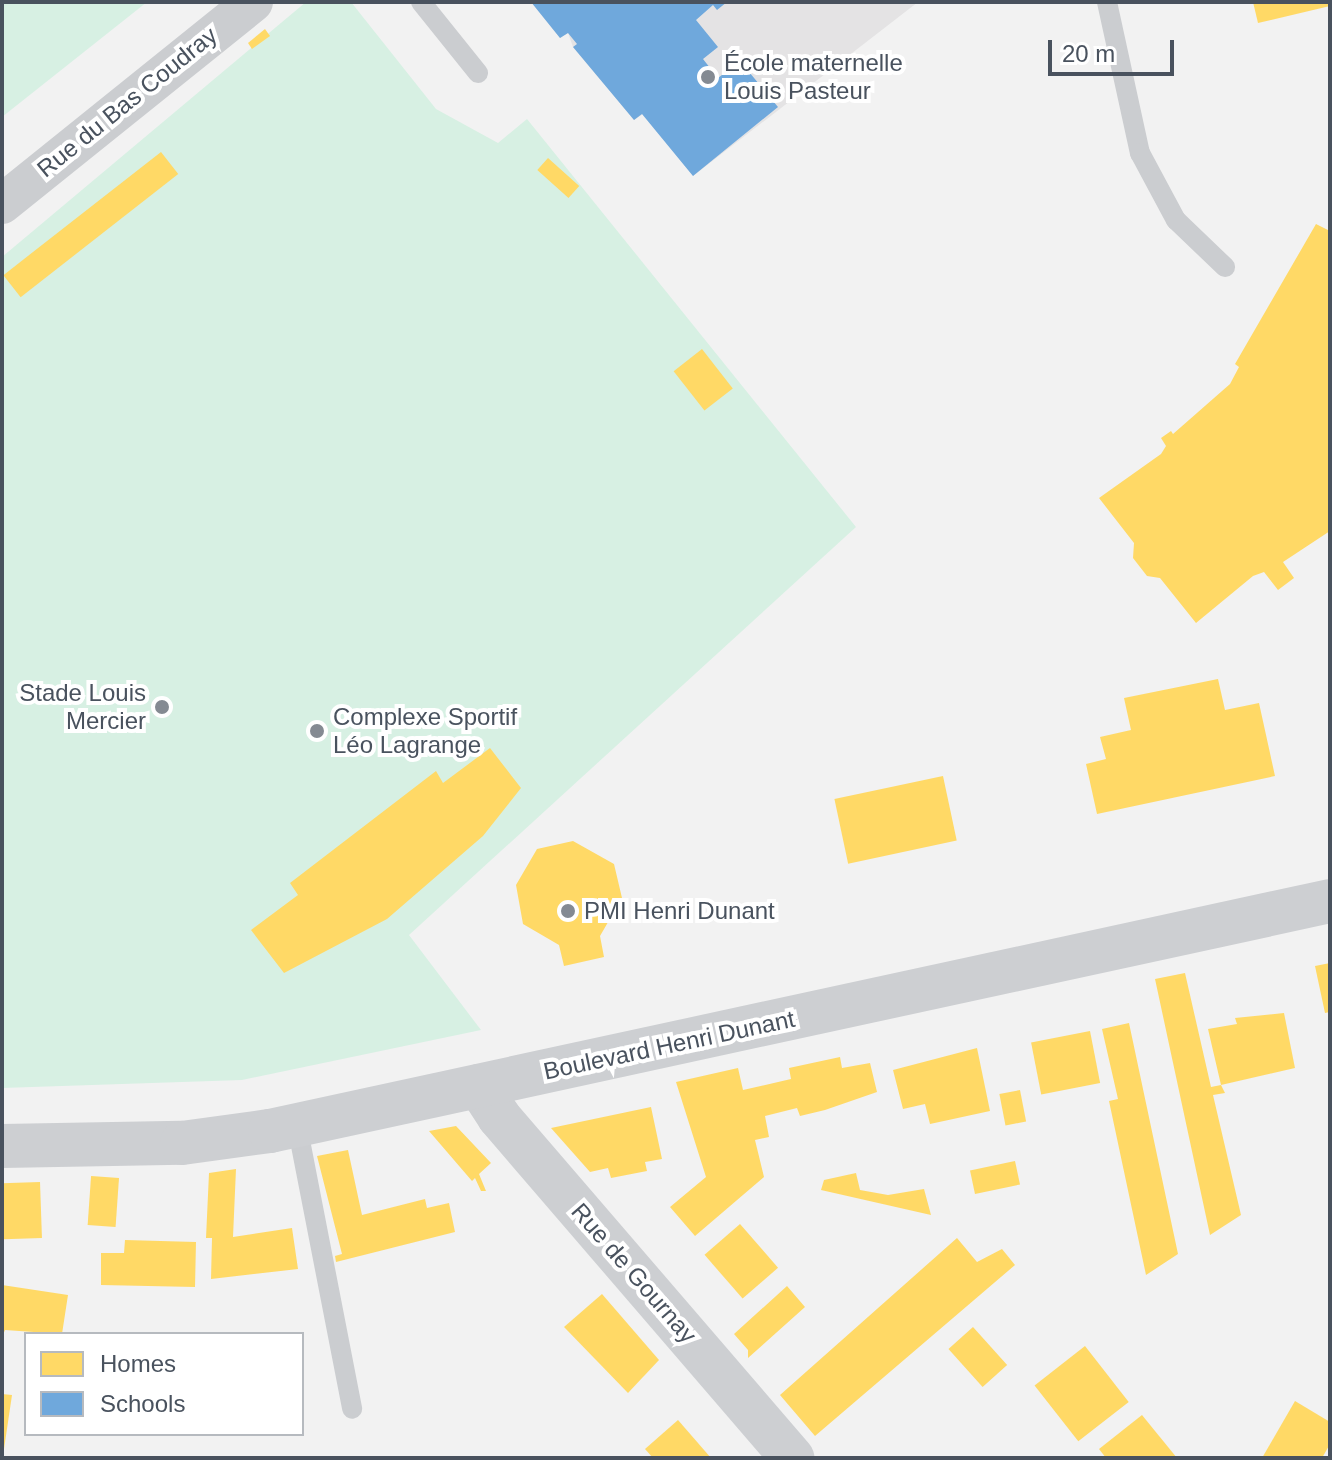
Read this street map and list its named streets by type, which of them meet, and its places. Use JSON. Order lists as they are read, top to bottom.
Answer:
{
  "streets": {
    "main road": ["Boulevard Henri Dunant", "Rue de Gournay"],
    "street": ["Rue du Bas Coudray"]
  },
  "crossings": [
    ["Boulevard Henri Dunant", "Rue de Gournay"]
  ],
  "places": [
    "École maternelle Louis Pasteur",
    "Stade Louis Mercier",
    "Complexe Sportif Léo Lagrange",
    "PMI Henri Dunant"
  ],
  "legend": ["Homes", "Schools"],
  "scale_bar": "20 m"
}
